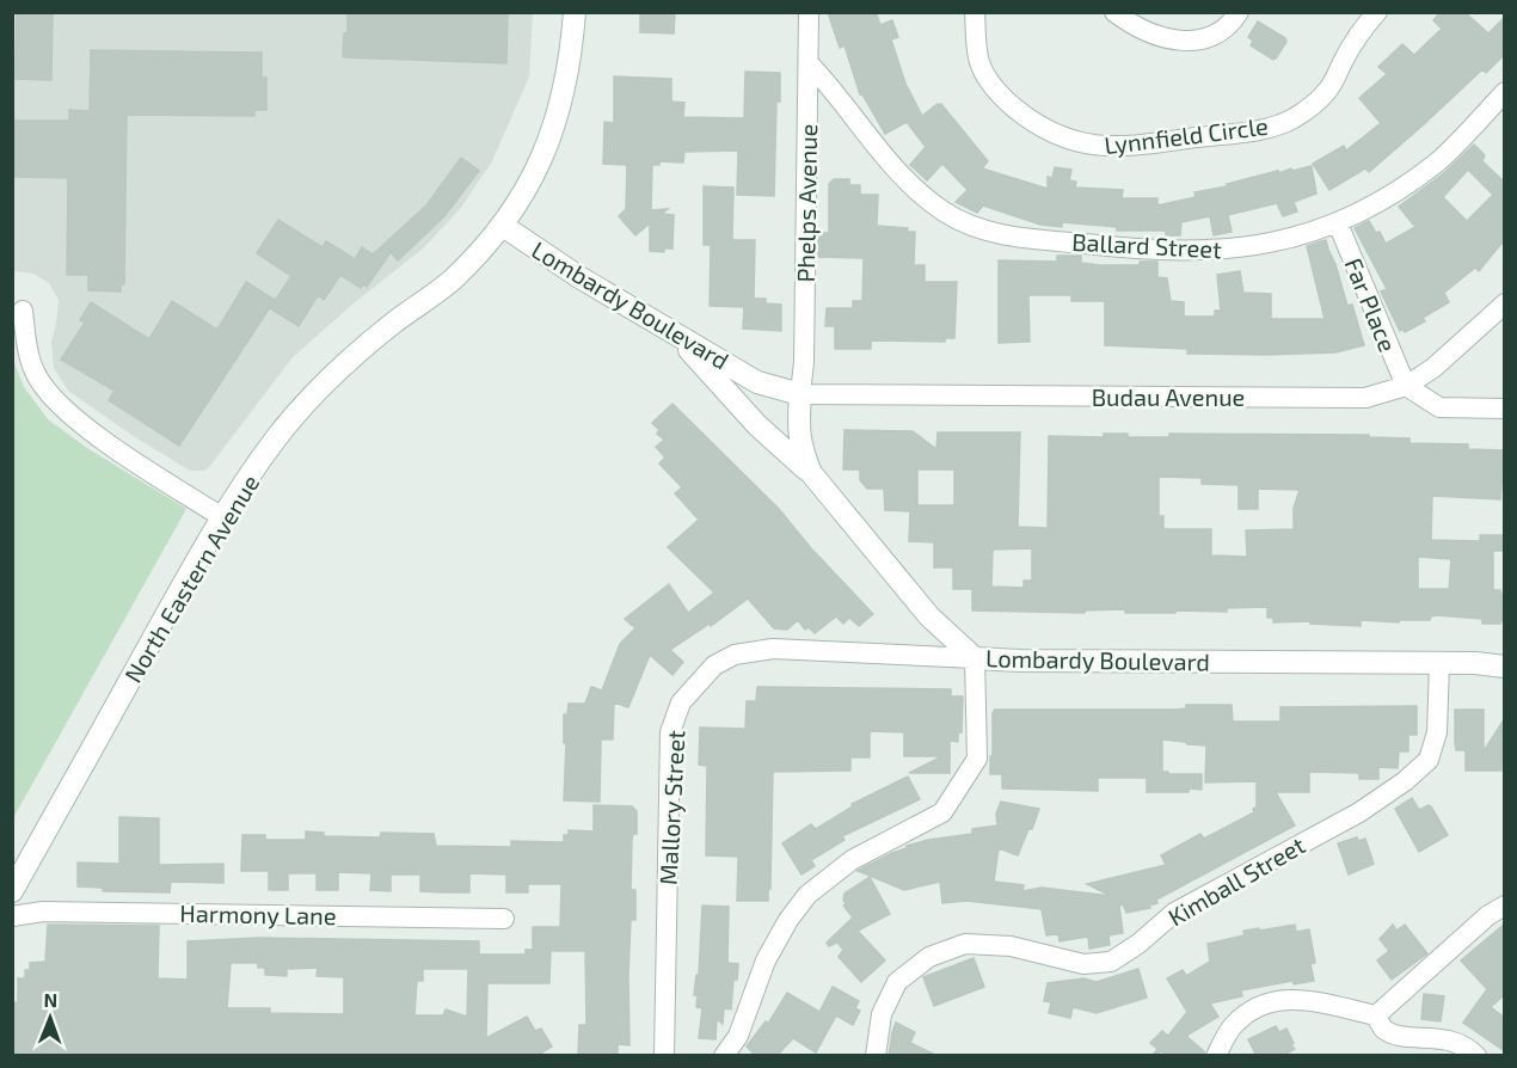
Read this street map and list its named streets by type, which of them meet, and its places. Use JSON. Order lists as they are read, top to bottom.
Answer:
{
  "streets": {
    "street": [
      "Lynnfield Circle",
      "Phelps Avenue",
      "Ballard Street",
      "Lombardy Boulevard",
      "Far Place",
      "Budau Avenue",
      "North Eastern Avenue",
      "Mallory Street",
      "Kimball Street",
      "Harmony Lane"
    ]
  },
  "crossings": [
    ["Phelps Avenue", "Ballard Street"],
    ["Phelps Avenue", "Lombardy Boulevard"],
    ["Phelps Avenue", "Budau Avenue"],
    ["Ballard Street", "Far Place"],
    ["Lombardy Boulevard", "Budau Avenue"],
    ["Lombardy Boulevard", "North Eastern Avenue"],
    ["Lombardy Boulevard", "Mallory Street"],
    ["Lombardy Boulevard", "Kimball Street"],
    ["Far Place", "Budau Avenue"]
  ],
  "north": "top"
}
